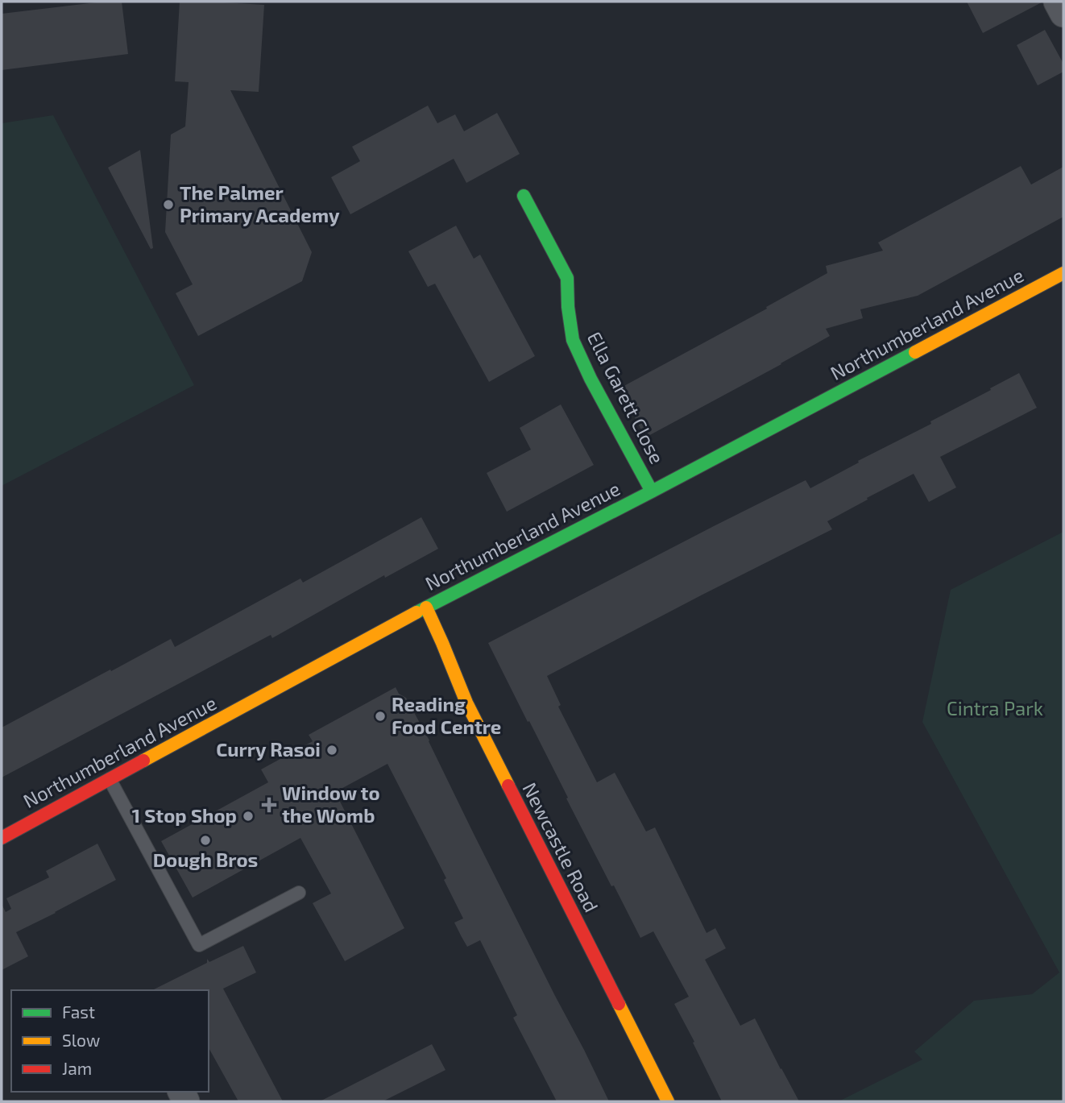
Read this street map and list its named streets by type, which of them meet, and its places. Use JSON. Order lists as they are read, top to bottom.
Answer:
{
  "streets": {
    "street": ["Northumberland Avenue", "Ella Garett Close", "Newcastle Road"]
  },
  "crossings": [
    ["Northumberland Avenue", "Ella Garett Close"],
    ["Northumberland Avenue", "Newcastle Road"]
  ],
  "parks": ["Cintra Park"],
  "places": {
    "other": [
      "The Palmer Primary Academy",
      "Reading Food Centre",
      "Curry Rasoi",
      "1 Stop Shop",
      "Dough Bros"
    ],
    "health": ["Window to the Womb"]
  },
  "legend": ["Fast", "Slow", "Jam"]
}
